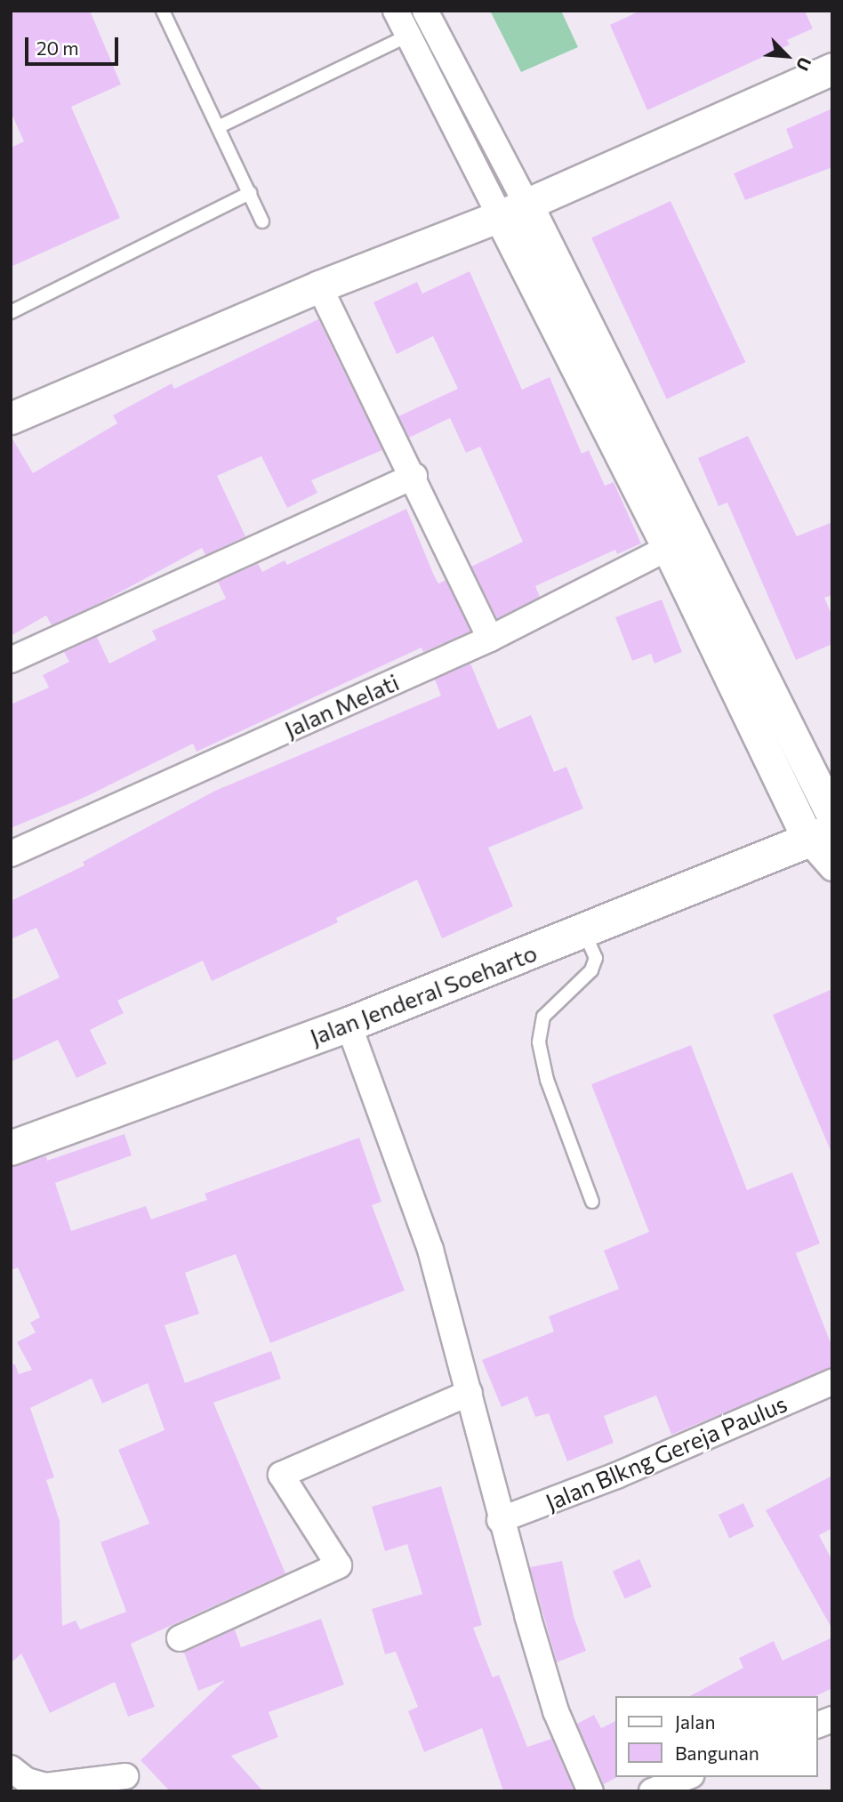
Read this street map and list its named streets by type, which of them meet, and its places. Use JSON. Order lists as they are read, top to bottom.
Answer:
{
  "streets": {
    "main road": ["Jalan Jenderal Soeharto"],
    "street": ["Jalan Melati", "Jalan Blkng Gereja Paulus"]
  },
  "legend": ["Jalan", "Bangunan"],
  "scale_bar": "20 m",
  "north": "bottom right"
}
